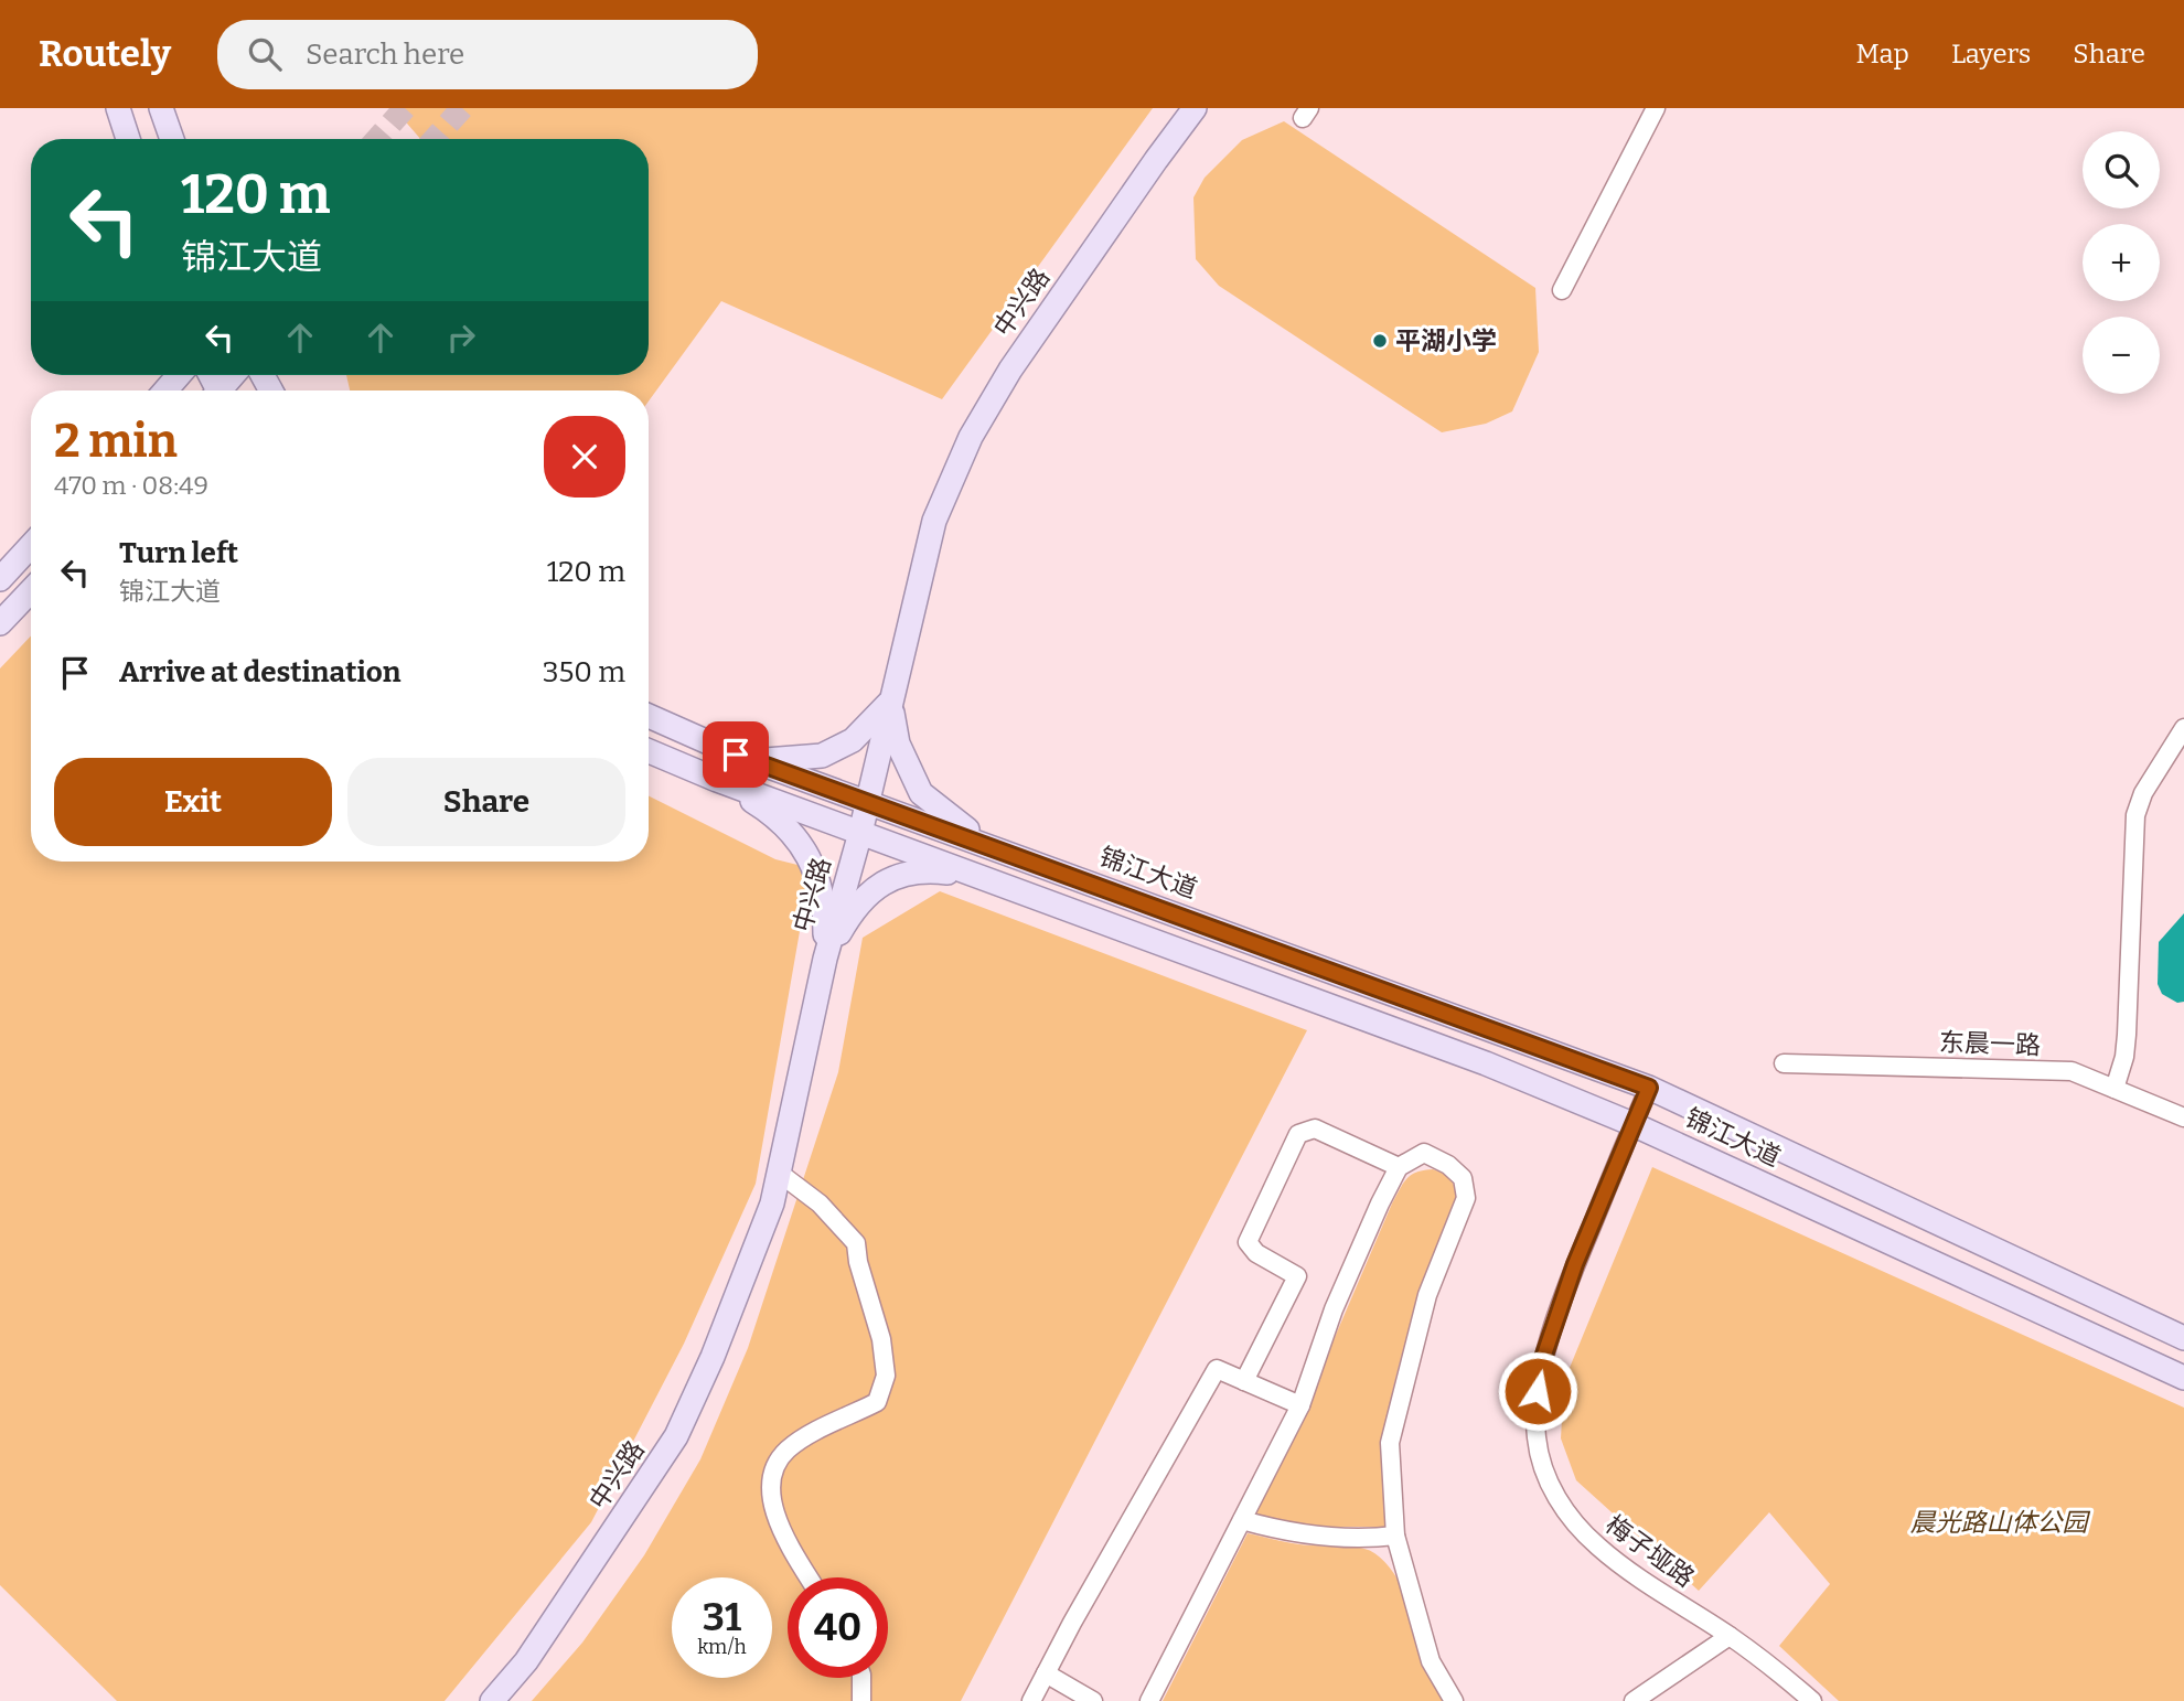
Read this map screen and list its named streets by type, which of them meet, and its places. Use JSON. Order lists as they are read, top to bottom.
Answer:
{
  "streets": {
    "main road": ["中兴路", "锦江大道"],
    "street": ["东晨一路", "梅子垭路"]
  },
  "crossings": [
    ["中兴路", "锦江大道"],
    ["锦江大道", "梅子垭路"]
  ],
  "parks": ["晨光路山体公园"],
  "places": ["平湖小学"],
  "page": {
    "header": "Routely",
    "search": "Search here",
    "nav": ["Map", "Layers", "Share"],
    "map_buttons": ["+", "−"],
    "turn": ["120 m", "锦江大道"],
    "heading": ["2 min", "470 m · 08:49"],
    "list": [
      {
        "name": "Turn left",
        "note": "锦江大道",
        "value": "120 m"
      },
      {
        "name": "Arrive at destination",
        "value": "350 m"
      }
    ],
    "buttons": ["Exit", "Share"],
    "speed": "31 km/h",
    "limit": "40"
  }
}
